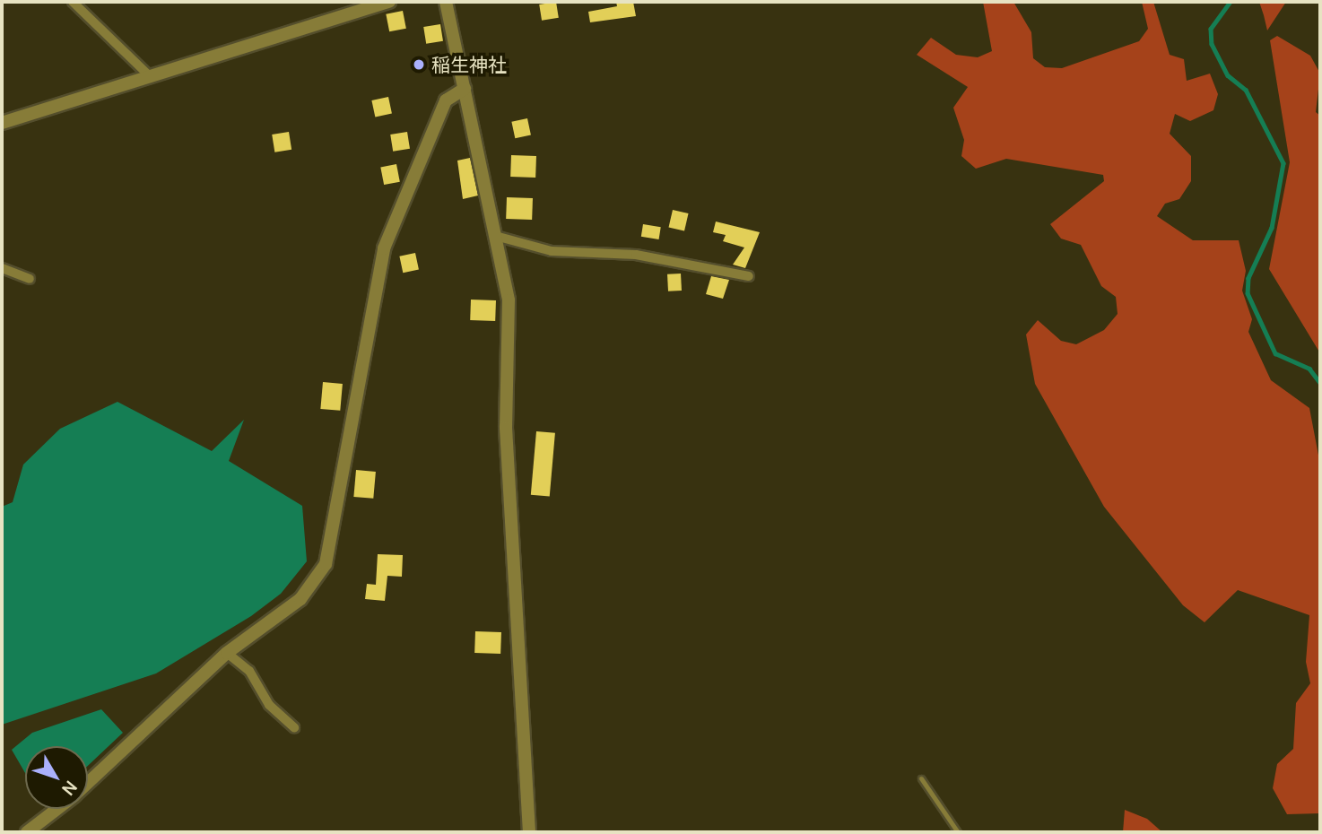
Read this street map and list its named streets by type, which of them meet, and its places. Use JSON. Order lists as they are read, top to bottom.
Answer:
{
  "places": ["稲生神社"],
  "north": "bottom right"
}
